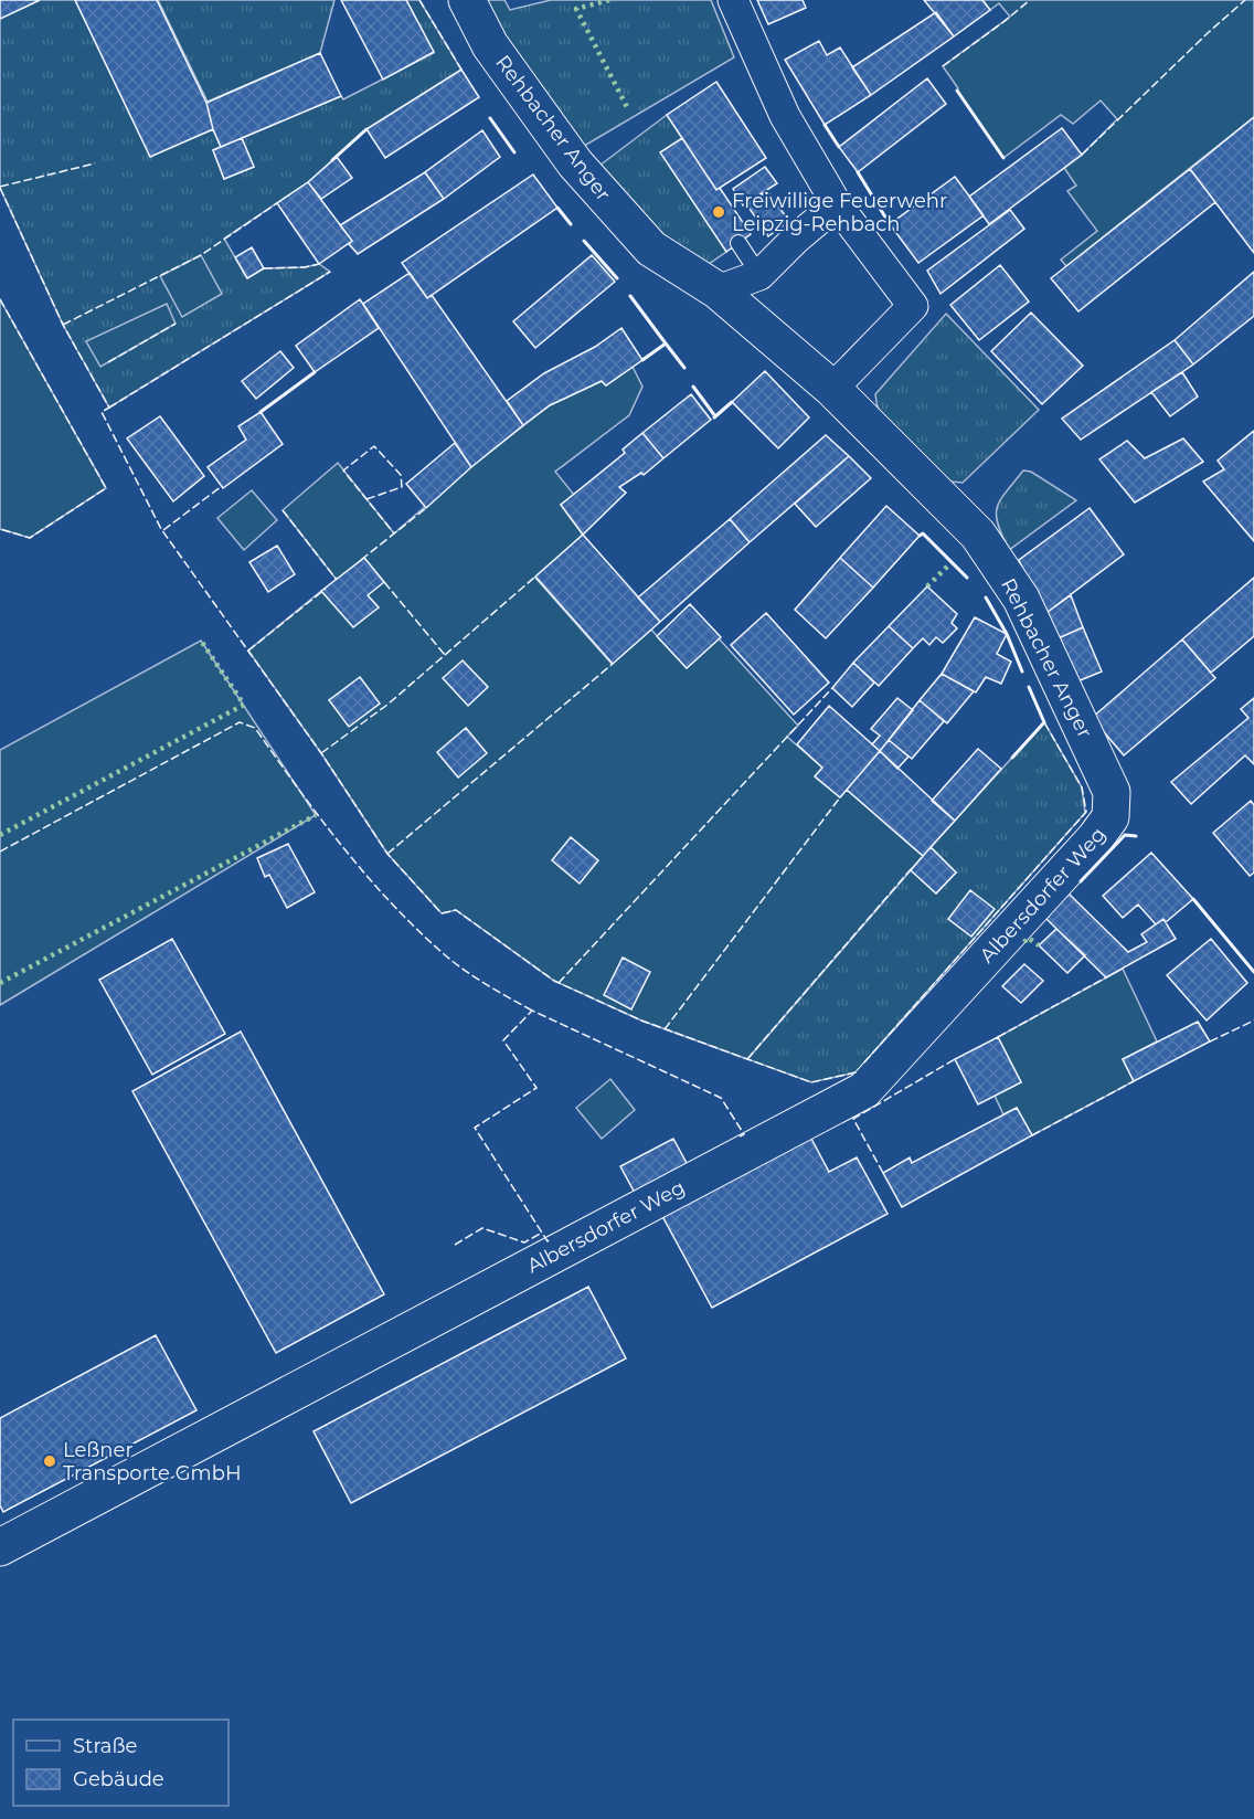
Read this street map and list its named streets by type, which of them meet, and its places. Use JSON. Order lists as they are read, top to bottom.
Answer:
{
  "streets": {
    "street": ["Rehbacher Anger", "Albersdorfer Weg"]
  },
  "crossings": [
    ["Rehbacher Anger", "Albersdorfer Weg"]
  ],
  "places": ["Freiwillige Feuerwehr Leipzig-Rehbach", "Leßner Transporte GmbH"],
  "legend": ["Straße", "Gebäude"]
}
